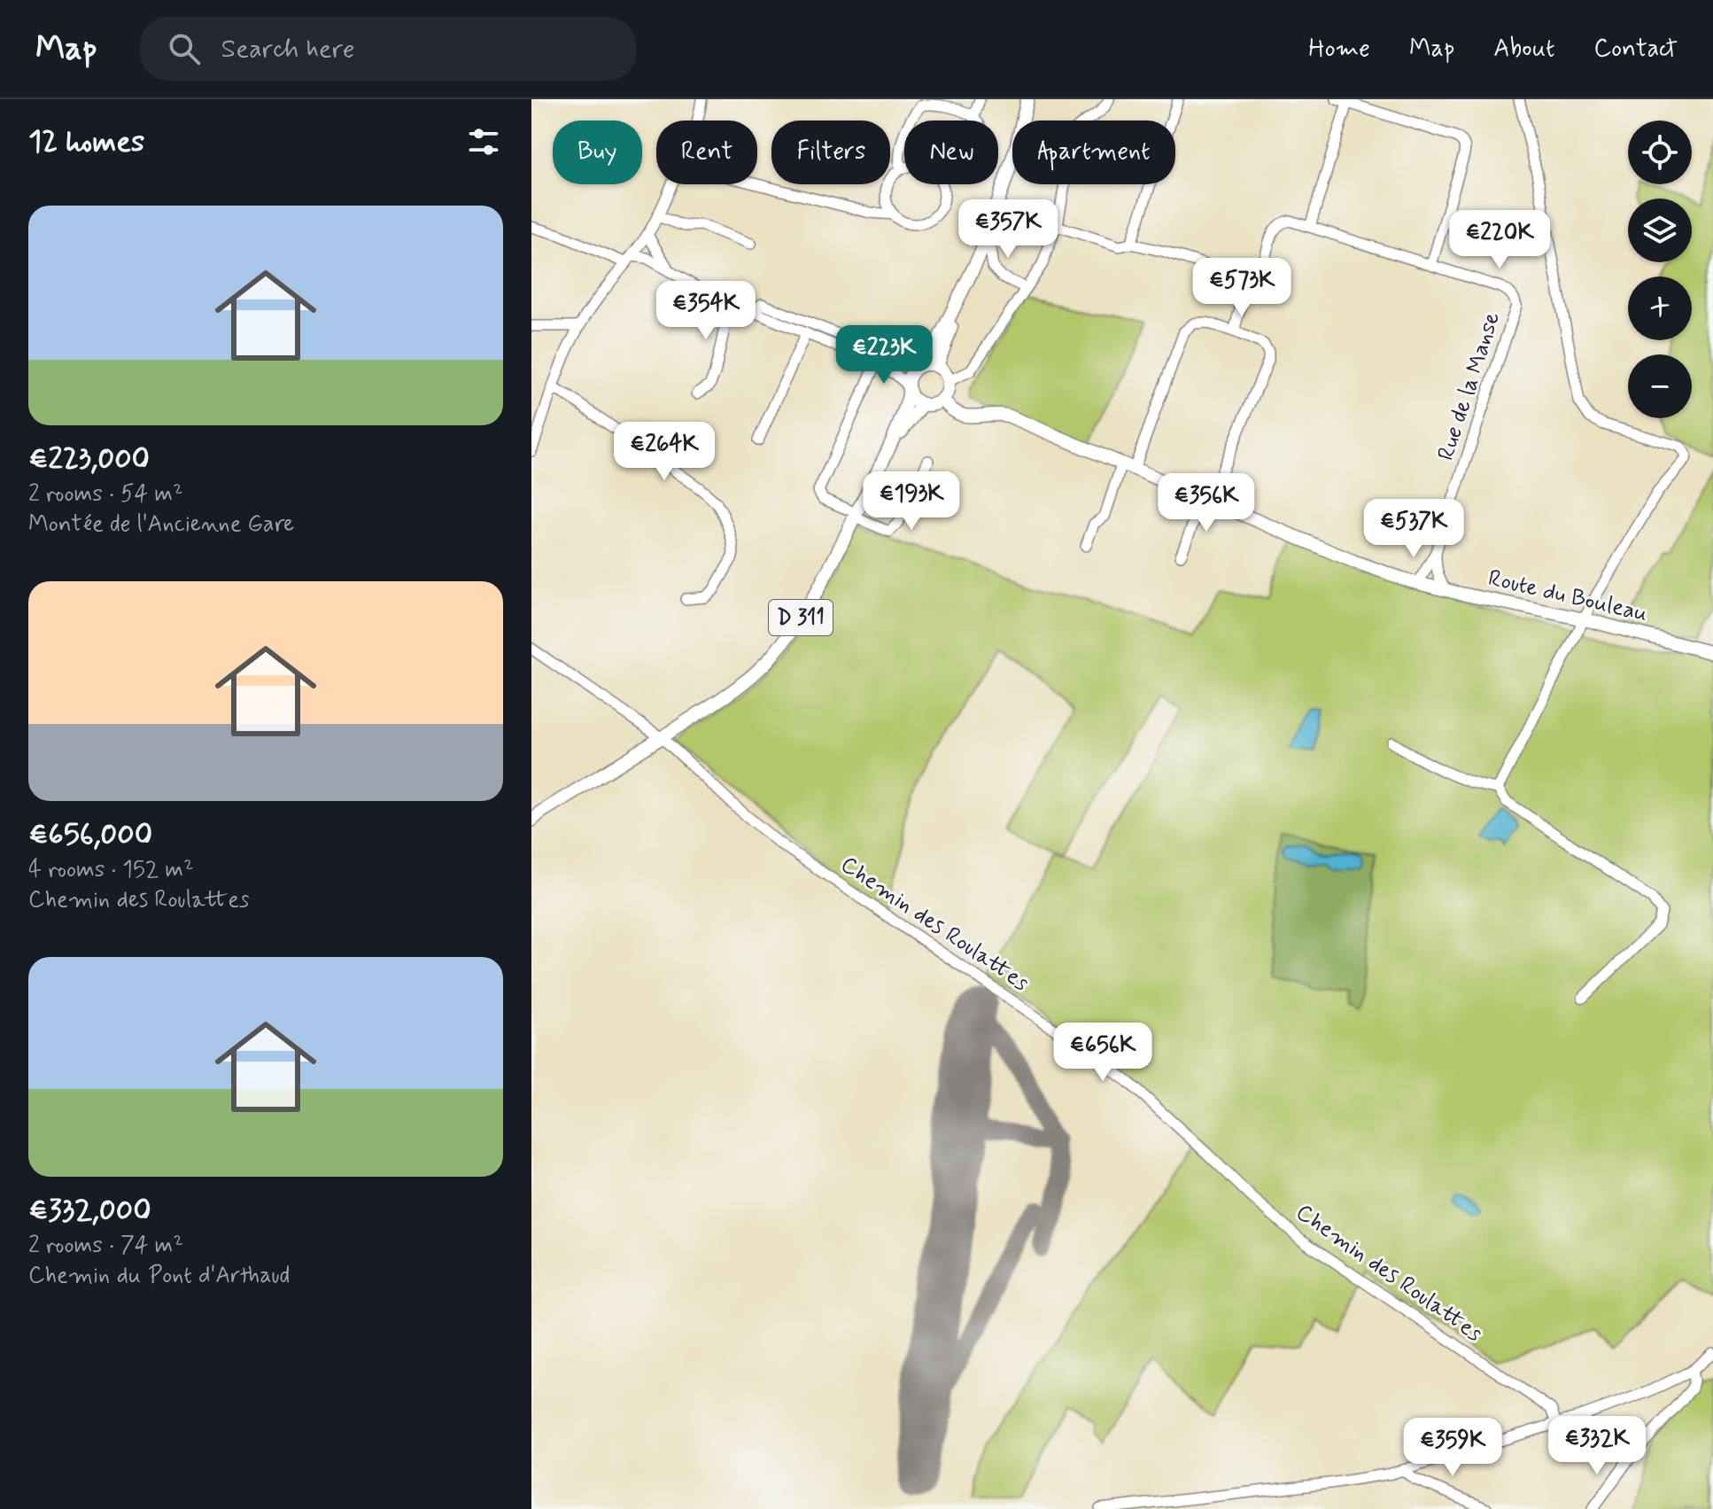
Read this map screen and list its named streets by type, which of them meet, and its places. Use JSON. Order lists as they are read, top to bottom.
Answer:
{
  "streets": {
    "main road": ["Route du Bouleau", "D 311"],
    "street": ["Rue de la Manse", "Chemin des Roulattes"]
  },
  "crossings": [
    ["Rue de la Manse", "Route du Bouleau"],
    ["Route du Bouleau", "D 311"],
    ["D 311", "Chemin des Roulattes"]
  ],
  "page": {
    "header": "Map",
    "search": "Search here",
    "nav": [
      "Home",
      "Map",
      "About",
      "Contact"
    ],
    "heading": "12 homes",
    "map_buttons": ["+", "−"],
    "chip": [
      "Buy",
      "Rent",
      "Filters",
      "New",
      "Apartment"
    ],
    "list": [
      {
        "name": "€223,000",
        "note": "2 rooms · 54 m² · Montée de l'Ancienne Gare"
      },
      {
        "name": "€656,000",
        "note": "4 rooms · 152 m² · Chemin des Roulattes"
      },
      {
        "name": "€332,000",
        "note": "2 rooms · 74 m² · Chemin du Pont d'Arthaud"
      }
    ],
    "price": [
      "€357K",
      "€220K",
      "€573K",
      "€354K",
      "€223K",
      "€264K",
      "€193K",
      "€356K",
      "€537K",
      "€656K",
      "€332K",
      "€359K"
    ]
  }
}
